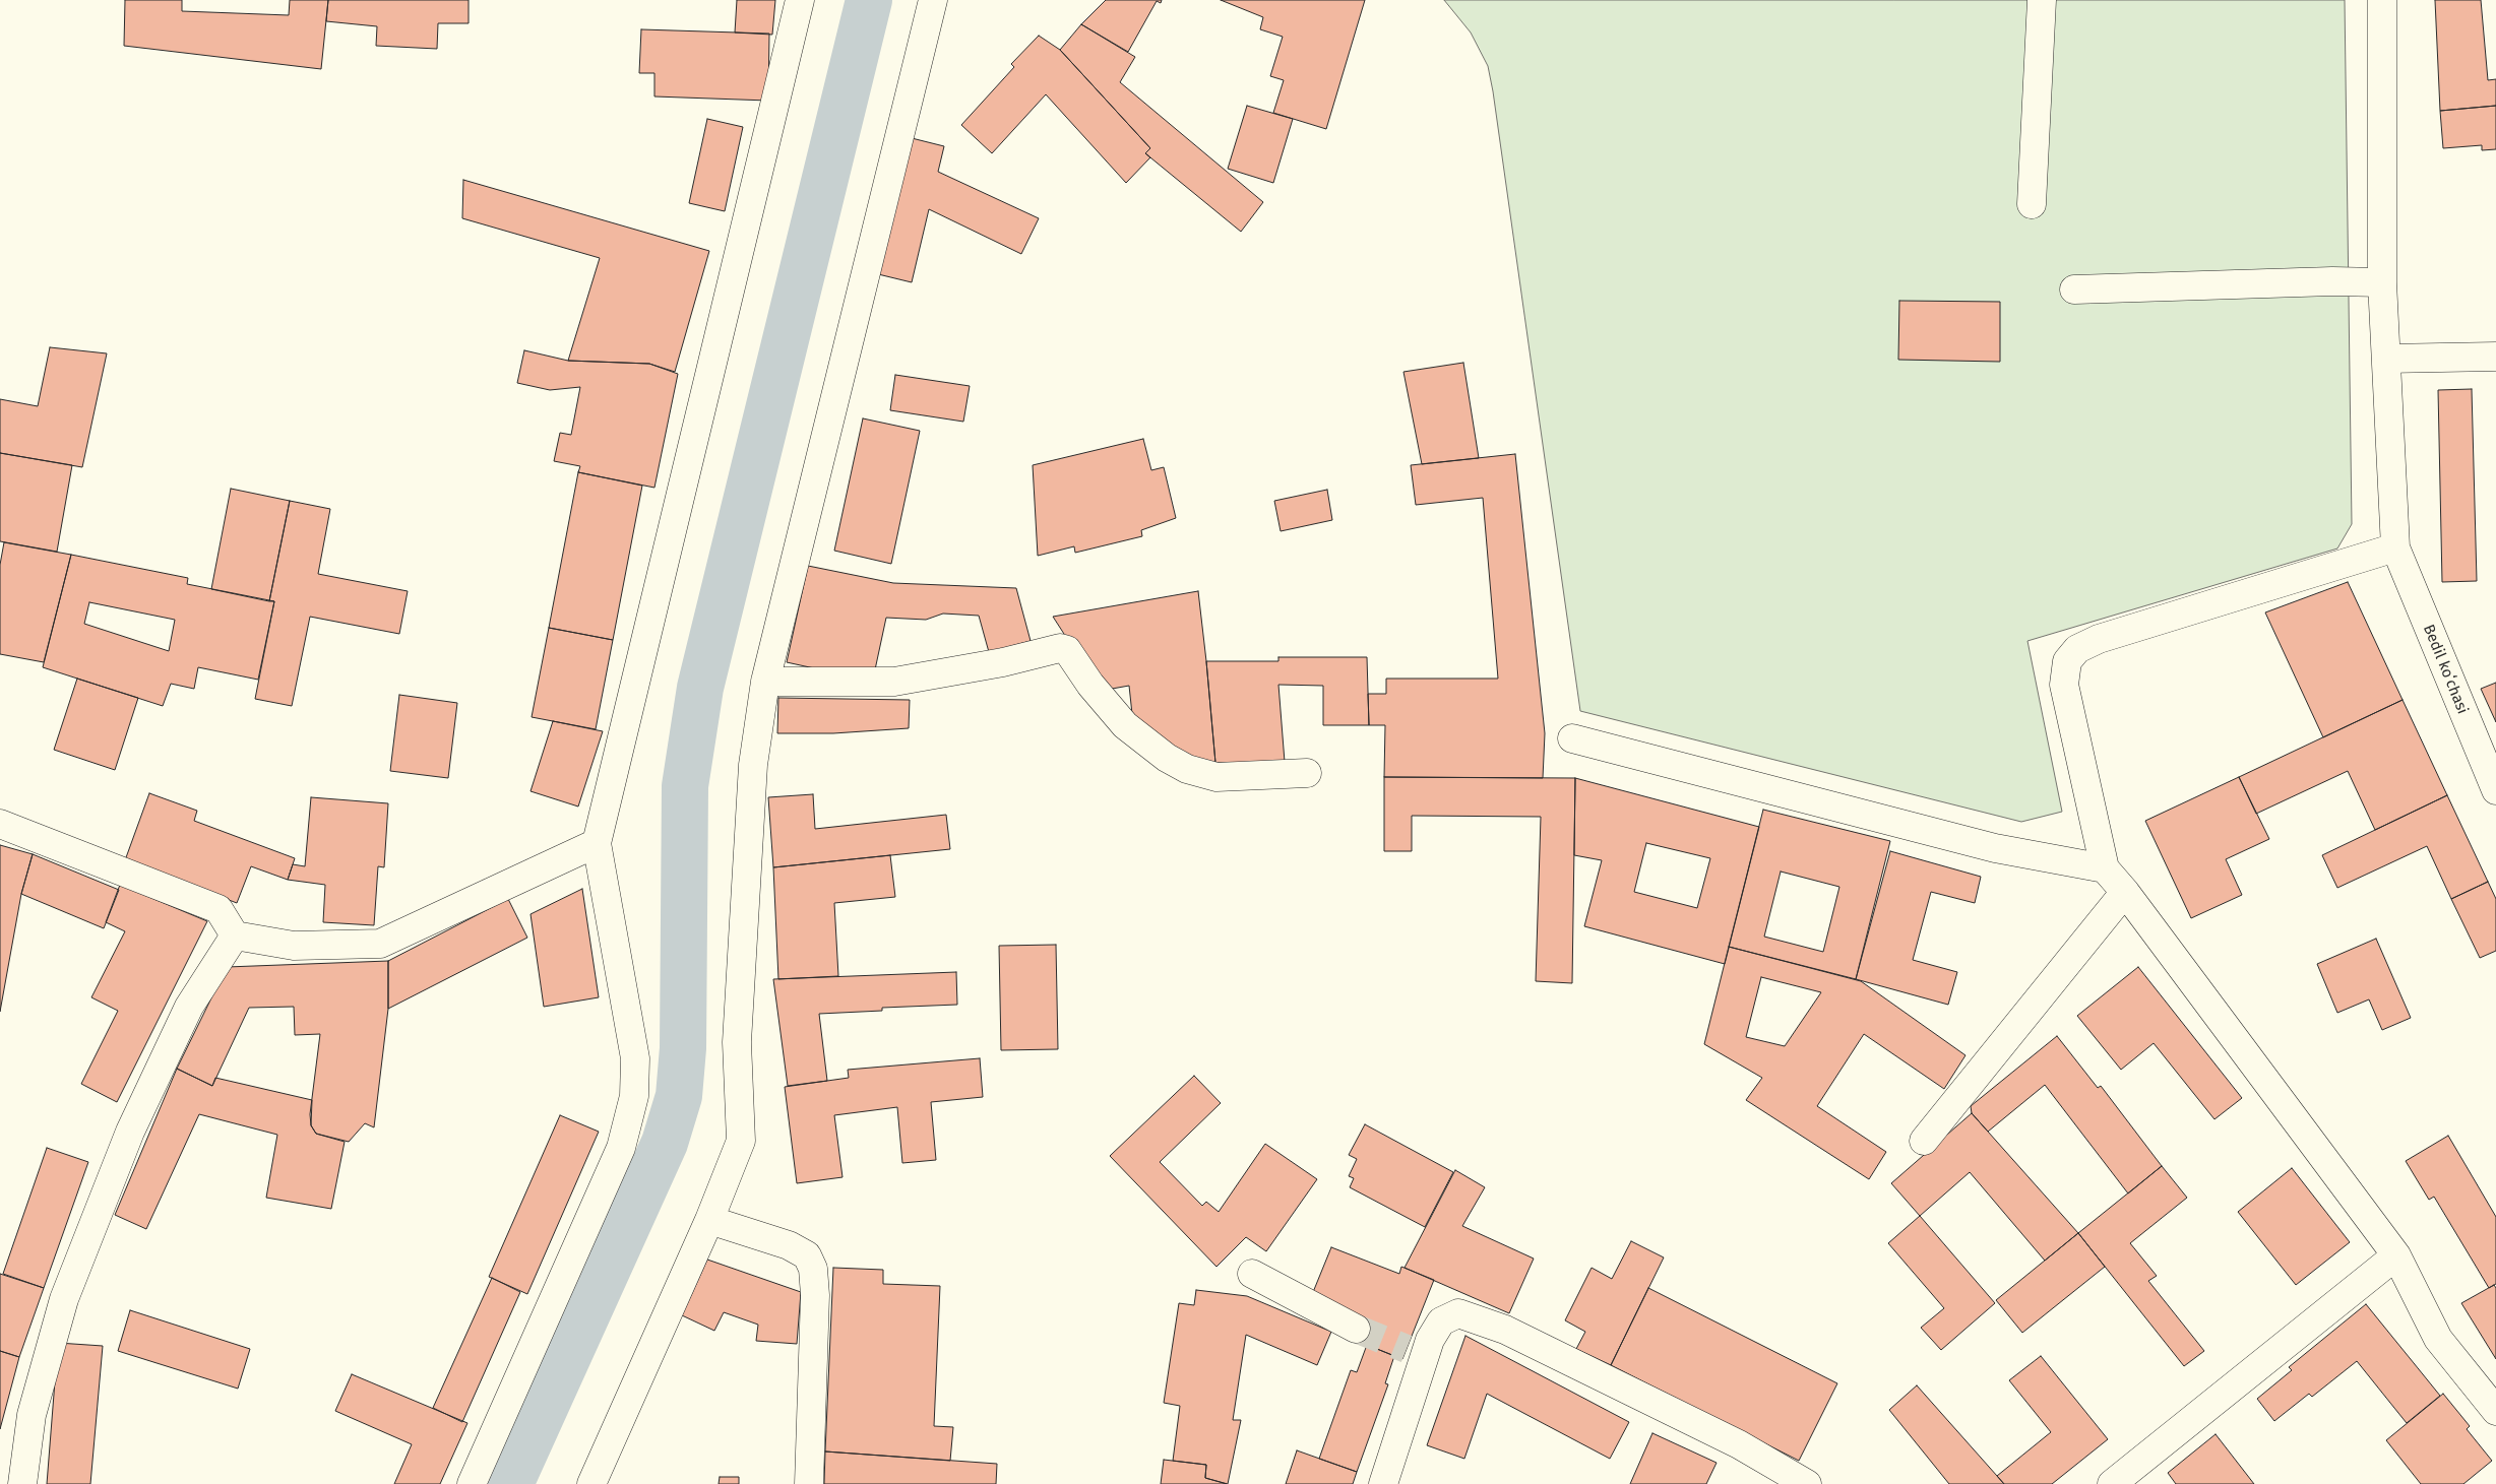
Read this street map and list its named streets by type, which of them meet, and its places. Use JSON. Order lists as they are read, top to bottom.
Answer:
{
  "streets": {
    "street": ["Bedil koʻchasi"]
  }
}
